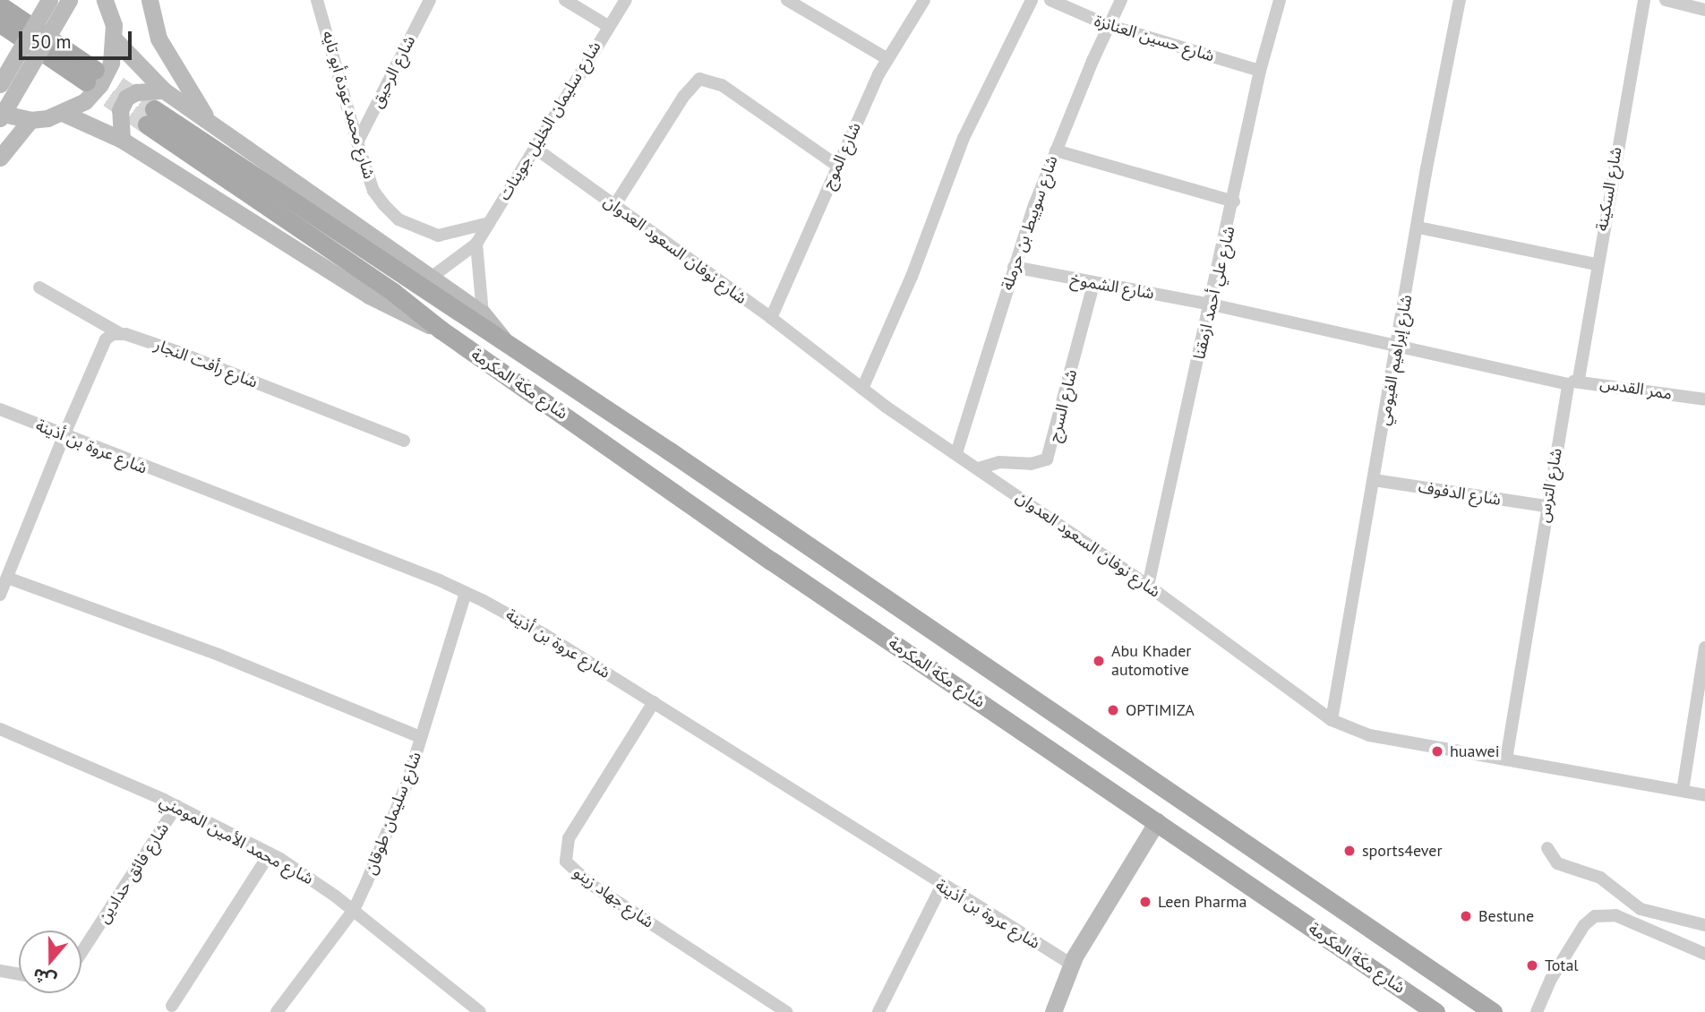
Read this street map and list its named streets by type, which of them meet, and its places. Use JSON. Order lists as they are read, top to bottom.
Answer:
{
  "streets": {
    "main road": ["شارع مكة المكرمة"],
    "street": [
      "شارع حسين العنانزة",
      "شارع الرحيق",
      "شارع محمد عودة أبو تايه",
      "شارع سليمان الخليل جوينات",
      "شارع الموج",
      "شارع السكينة",
      "شارع سويبط بن حرملة",
      "شارع نوفان السعود العدوان",
      "شارع الشموخ",
      "شارع علي أحمد ازمقنا",
      "شارع إبراهيم الفيومي",
      "شارع رأفت النجار",
      "ممر القدس",
      "شارع السرج",
      "شارع عروة بن أذينة",
      "شارع الترس",
      "شارع الدفوف",
      "شارع سليمان طوقان",
      "شارع محمد الأمين المومني",
      "شارع فائق حدادين",
      "شارع جهاد زينو"
    ]
  },
  "crossings": [
    ["شارع حسين العنانزة", "شارع سويبط بن حرملة"],
    ["شارع حسين العنانزة", "شارع علي أحمد ازمقنا"],
    ["شارع الرحيق", "شارع محمد عودة أبو تايه"],
    ["شارع محمد عودة أبو تايه", "شارع سليمان الخليل جوينات"],
    ["شارع سليمان الخليل جوينات", "شارع نوفان السعود العدوان"],
    ["شارع سليمان الخليل جوينات", "شارع مكة المكرمة"],
    ["شارع الموج", "شارع نوفان السعود العدوان"],
    ["شارع السكينة", "ممر القدس"],
    ["شارع السكينة", "شارع الترس"],
    ["شارع سويبط بن حرملة", "شارع نوفان السعود العدوان"],
    ["شارع سويبط بن حرملة", "شارع الشموخ"],
    ["شارع نوفان السعود العدوان", "شارع علي أحمد ازمقنا"],
    ["شارع نوفان السعود العدوان", "شارع إبراهيم الفيومي"],
    ["شارع نوفان السعود العدوان", "شارع السرج"],
    ["شارع نوفان السعود العدوان", "شارع الترس"],
    ["شارع الشموخ", "شارع علي أحمد ازمقنا"],
    ["شارع الشموخ", "شارع إبراهيم الفيومي"],
    ["شارع الشموخ", "شارع السرج"],
    ["شارع إبراهيم الفيومي", "شارع الدفوف"],
    ["ممر القدس", "شارع الترس"],
    ["شارع عروة بن أذينة", "شارع سليمان طوقان"],
    ["شارع عروة بن أذينة", "شارع جهاد زينو"],
    ["شارع الترس", "شارع الدفوف"],
    ["شارع سليمان طوقان", "شارع محمد الأمين المومني"],
    ["شارع محمد الأمين المومني", "شارع فائق حدادين"]
  ],
  "places": [
    "Abu Khader automotive",
    "OPTIMIZA",
    "huawei",
    "sports4ever",
    "Leen Pharma",
    "Bestune",
    "Total"
  ],
  "scale_bar": "50 m",
  "north": "bottom"
}
